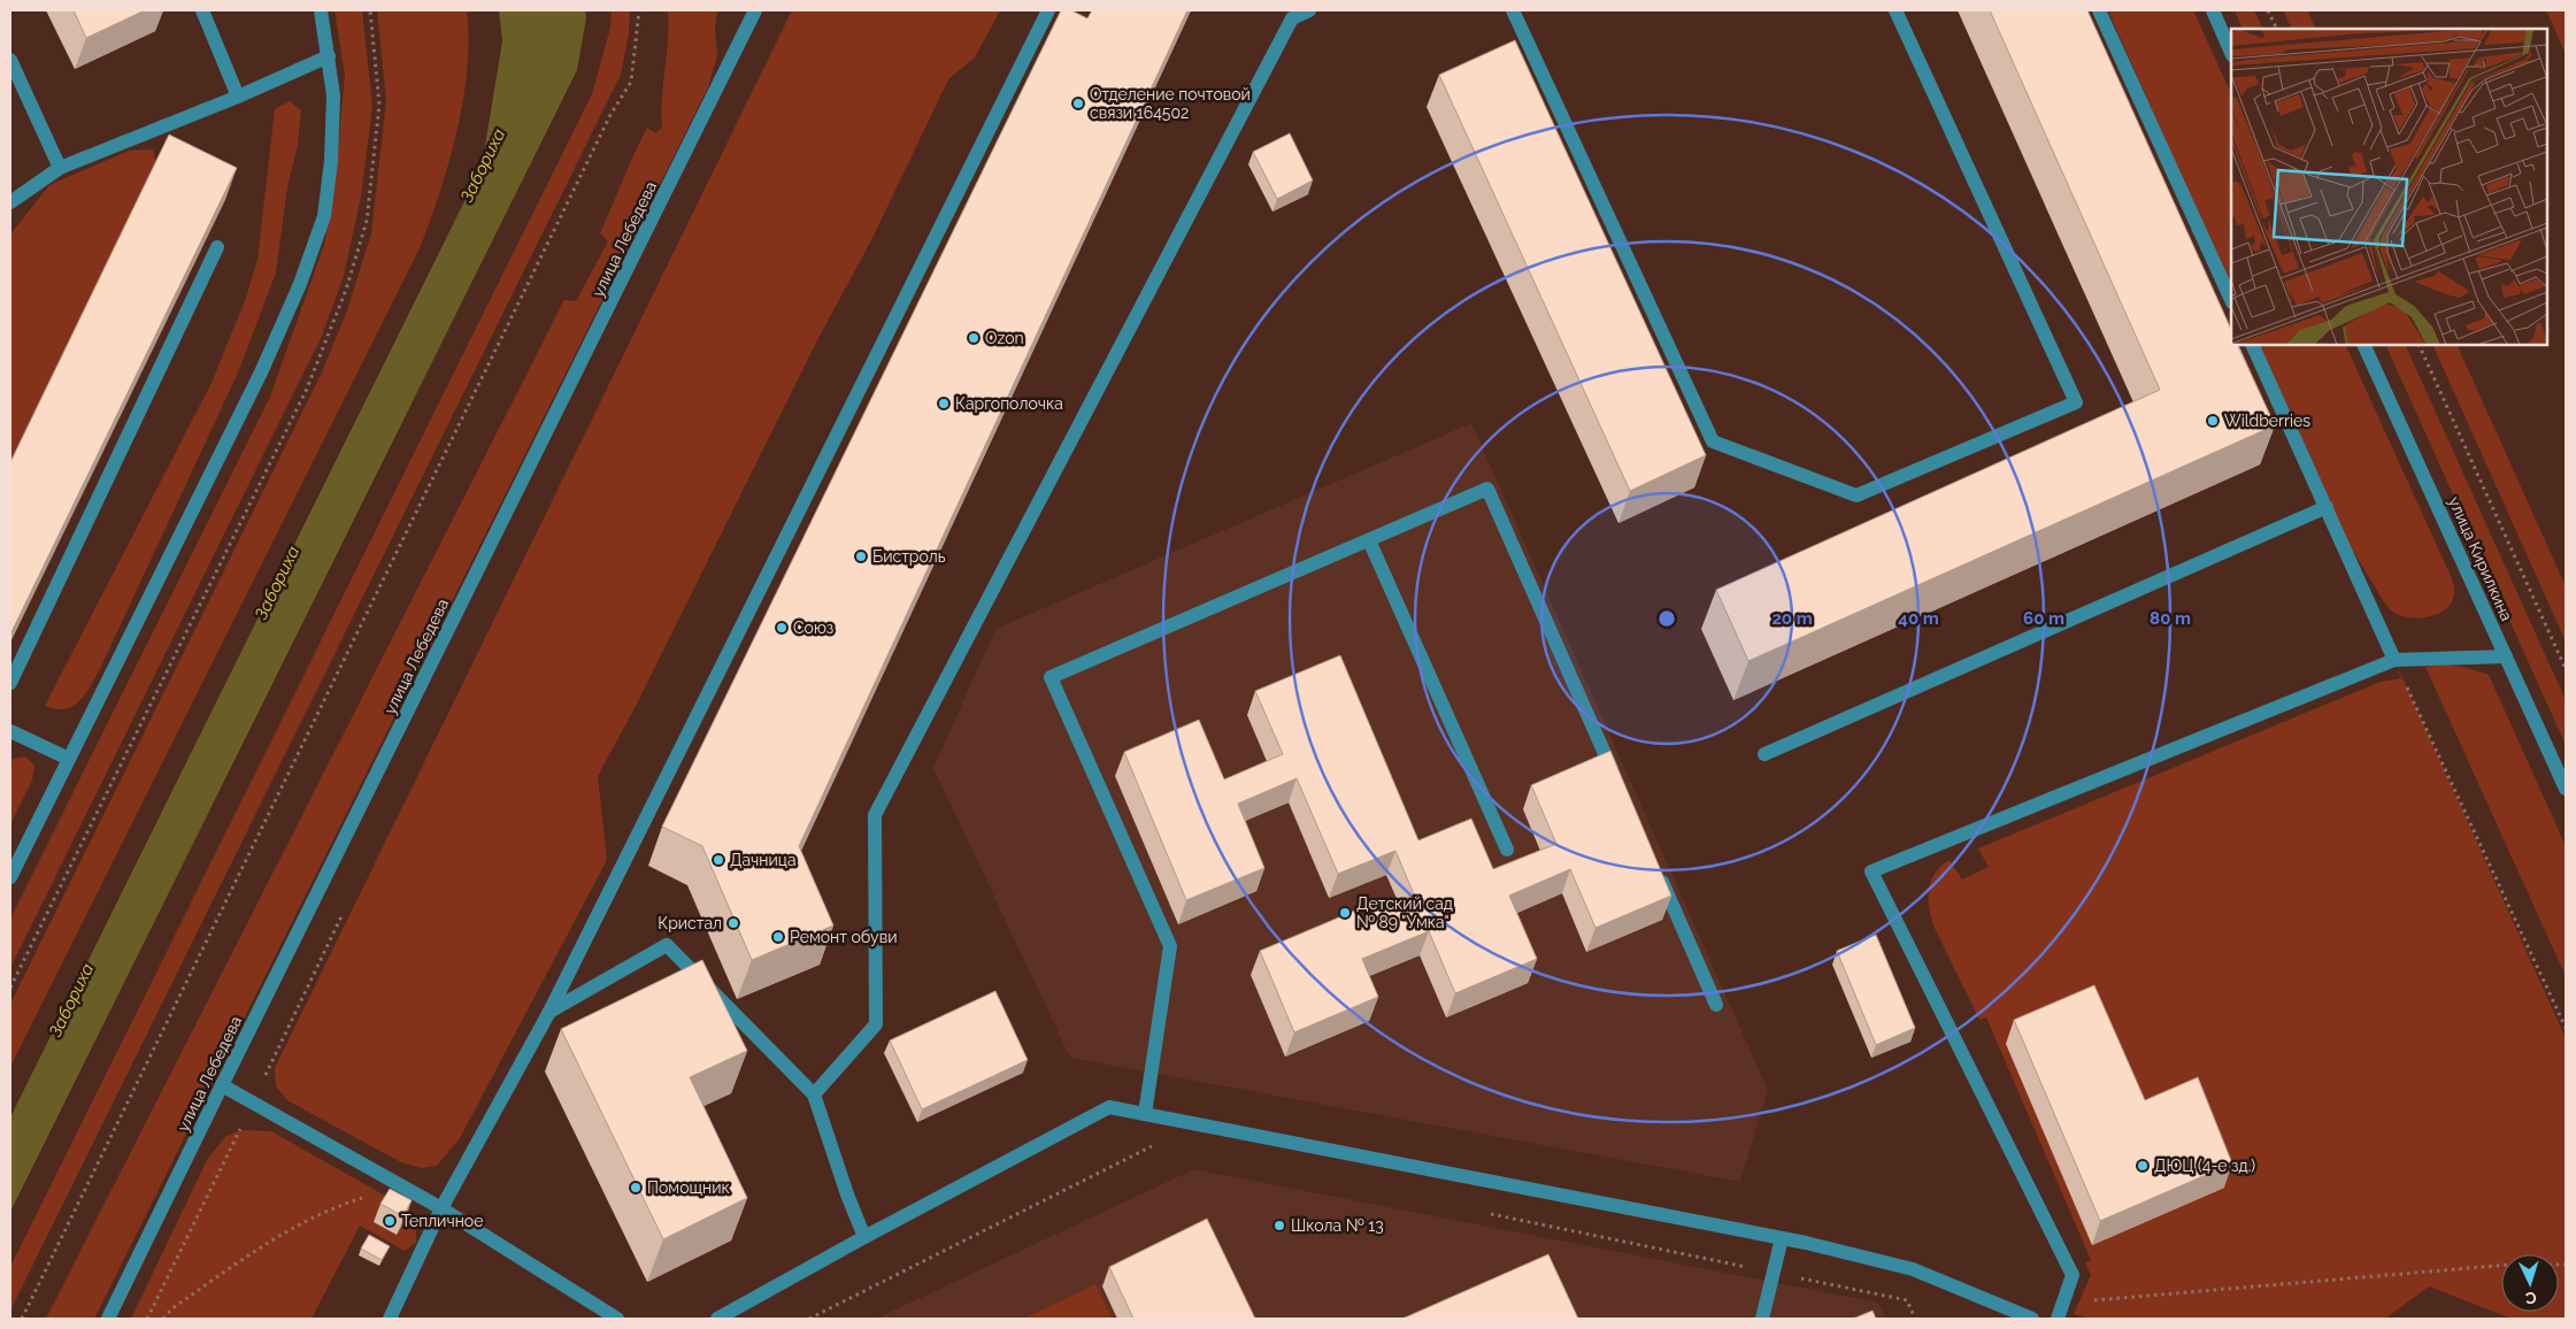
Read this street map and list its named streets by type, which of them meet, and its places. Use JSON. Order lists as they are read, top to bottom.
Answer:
{
  "streets": {
    "street": ["улица Лебедева", "улица Кирилкина"]
  },
  "water": ["Забориха"],
  "places": [
    "Отделение почтовой связи 164502",
    "Ozon",
    "Каргополочка",
    "Wildberries",
    "Бистроль",
    "Союз",
    "Дачница",
    "Детский сад № 89 \"Умка\"",
    "Кристал",
    "Ремонт обуви",
    "ДЮЦ (4-е зд.)",
    "Помощник",
    "Тепличное",
    "Школа № 13"
  ],
  "north": "bottom",
  "rings": [
    "20 m",
    "40 m",
    "60 m",
    "80 m"
  ]
}
